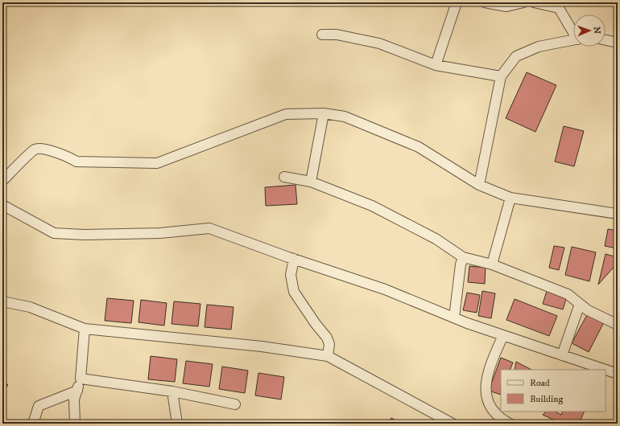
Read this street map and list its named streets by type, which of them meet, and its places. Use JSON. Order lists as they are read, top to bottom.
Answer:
{
  "legend": ["Road", "Building"],
  "north": "right"
}
